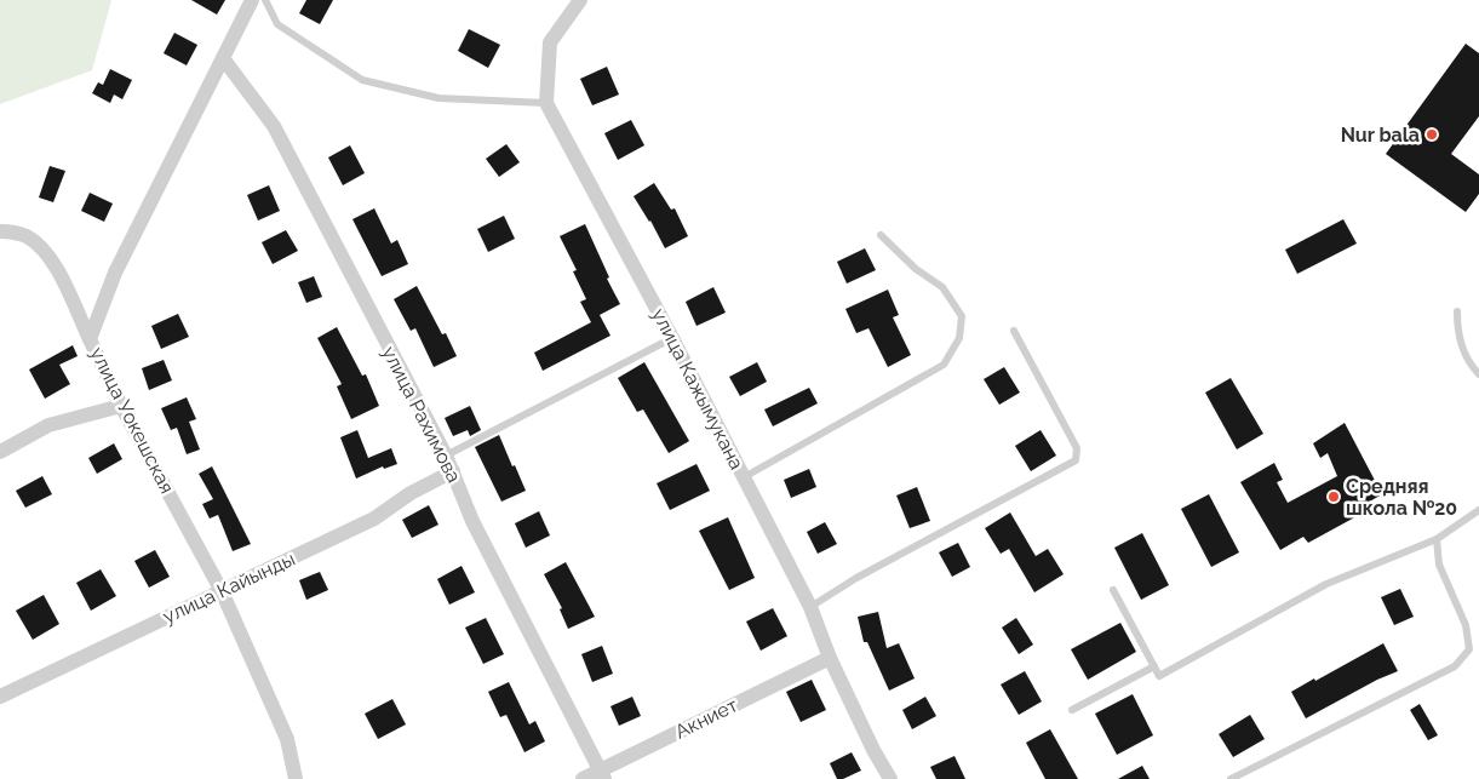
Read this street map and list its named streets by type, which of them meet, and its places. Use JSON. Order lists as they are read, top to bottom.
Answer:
{
  "streets": {
    "street": [
      "улица Кажымукана",
      "улица Рахимова",
      "улица Уокешская",
      "улица Кайынды",
      "Акниет"
    ]
  },
  "crossings": [
    ["улица Кажымукана", "Акниет"],
    ["улица Рахимова", "улица Уокешская"],
    ["улица Рахимова", "улица Кайынды"],
    ["улица Рахимова", "Акниет"],
    ["улица Уокешская", "улица Кайынды"]
  ],
  "places": ["Nur bala", "Средняя школа №20"]
}
